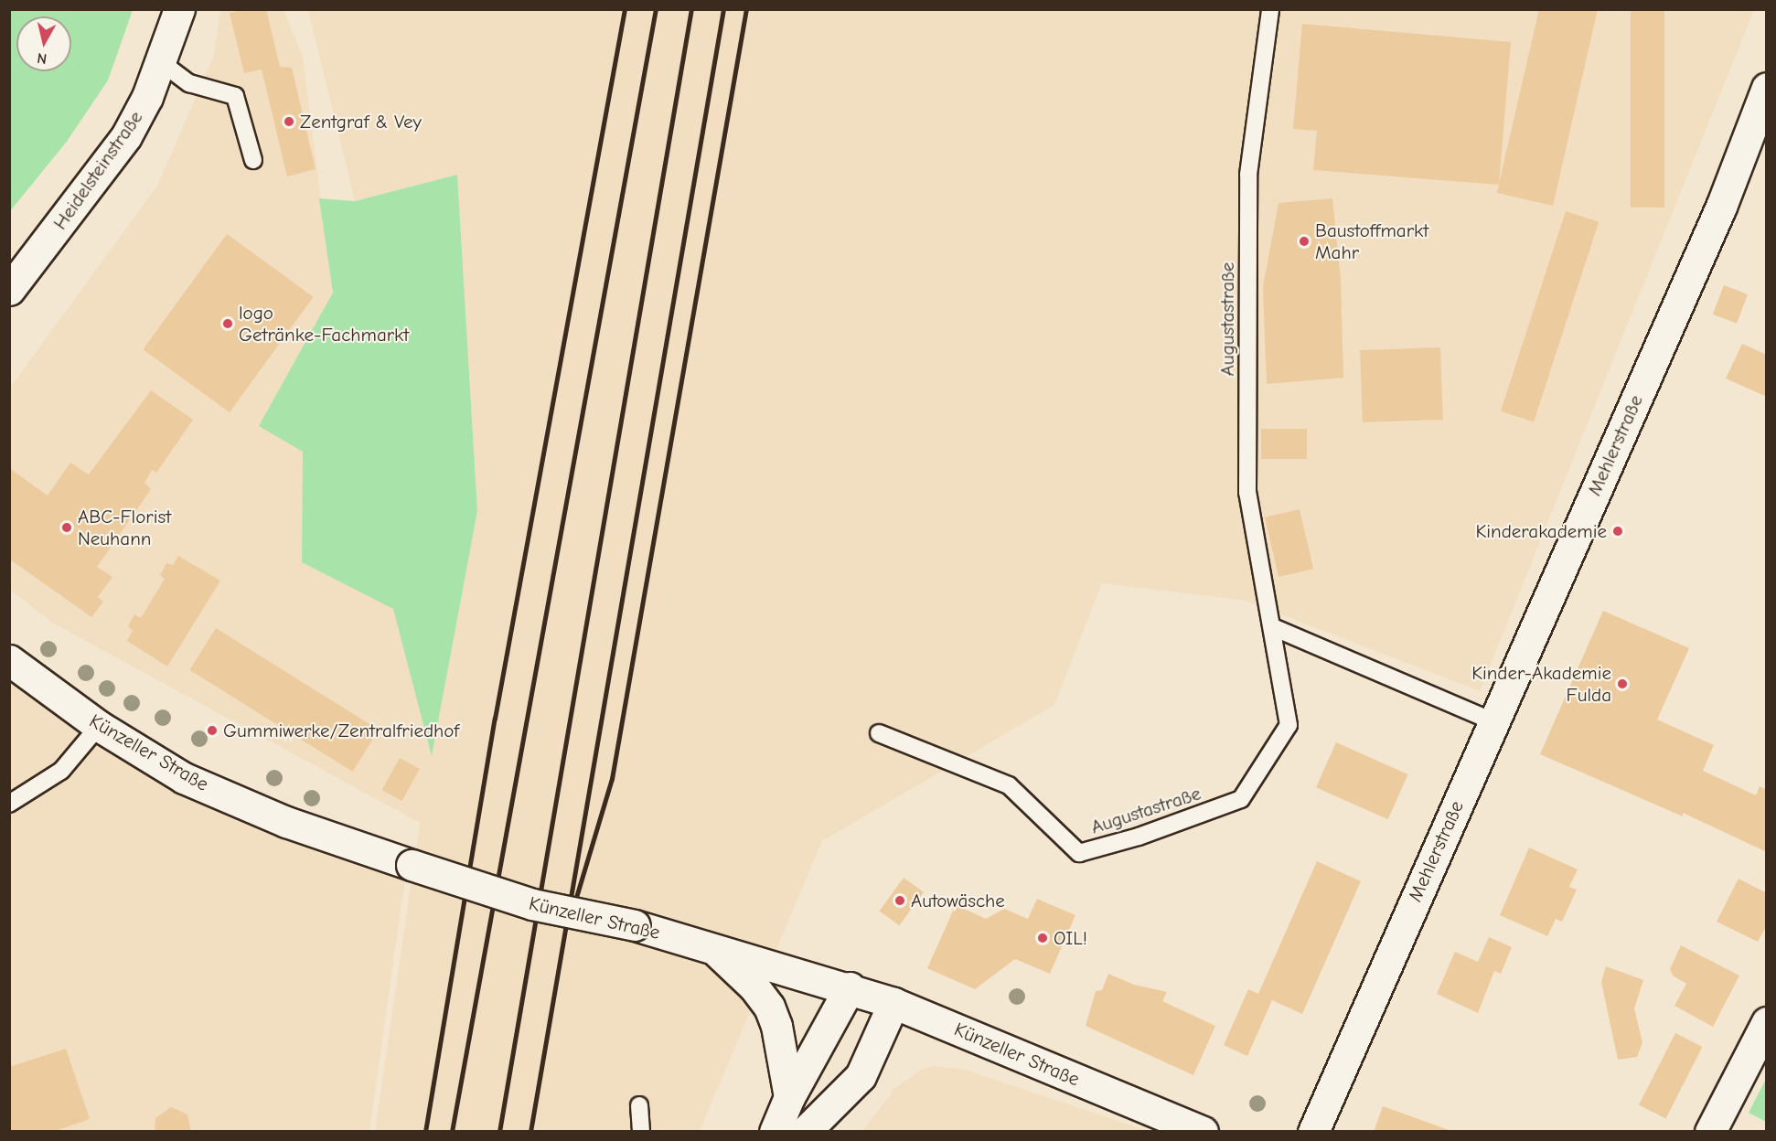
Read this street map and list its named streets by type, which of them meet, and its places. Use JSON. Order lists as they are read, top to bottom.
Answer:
{
  "streets": {
    "main road": ["Heidelsteinstraße", "Mehlerstraße", "Künzeller Straße"],
    "lane": ["Augustastraße"]
  },
  "places": [
    "Zentgraf & Vey",
    "Baustoffmarkt Mahr",
    "logo Getränke-Fachmarkt",
    "ABC-Florist Neuhann",
    "Kinderakademie",
    "Kinder-Akademie Fulda",
    "Gummiwerke/Zentralfriedhof",
    "Autowäsche",
    "OIL!"
  ],
  "north": "bottom"
}
